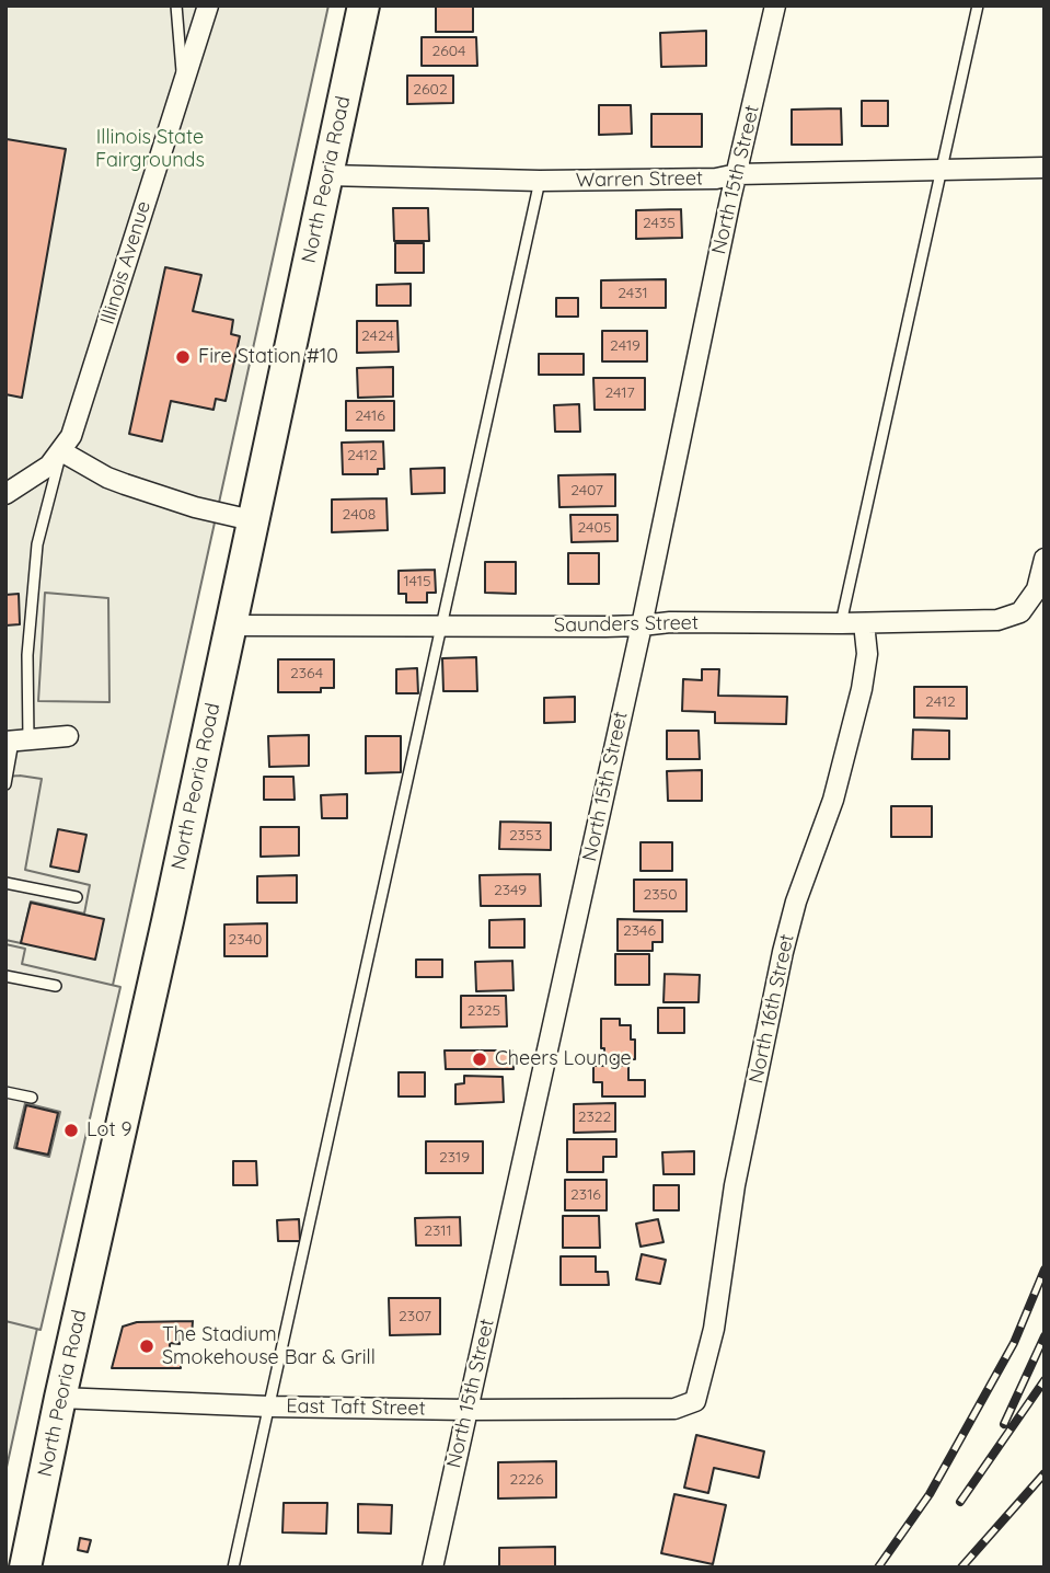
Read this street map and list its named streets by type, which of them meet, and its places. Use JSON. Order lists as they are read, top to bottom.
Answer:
{
  "streets": {
    "main road": ["North Peoria Road"],
    "street": [
      "Warren Street",
      "North 15th Street",
      "Illinois Avenue",
      "Saunders Street",
      "North 16th Street",
      "East Taft Street"
    ]
  },
  "crossings": [
    ["North Peoria Road", "Warren Street"],
    ["North Peoria Road", "Saunders Street"],
    ["North Peoria Road", "East Taft Street"],
    ["Warren Street", "North 15th Street"],
    ["North 15th Street", "Saunders Street"],
    ["North 15th Street", "East Taft Street"],
    ["Saunders Street", "North 16th Street"],
    ["North 16th Street", "East Taft Street"]
  ],
  "parks": ["Illinois State Fairgrounds"],
  "places": [
    "Fire Station #10",
    "Cheers Lounge",
    "Lot 9",
    "The Stadium Smokehouse Bar & Grill"
  ],
  "house_numbers": [
    "2604",
    "2602",
    "2435",
    "2431",
    "2424",
    "2419",
    "2417",
    "2416",
    "2412",
    "2407",
    "2408",
    "2405",
    "1415",
    "2364",
    "2412",
    "2353",
    "2349",
    "2350",
    "2346",
    "2340",
    "2325",
    "2322",
    "2319",
    "2316",
    "2311",
    "2307",
    "2226"
  ]
}
